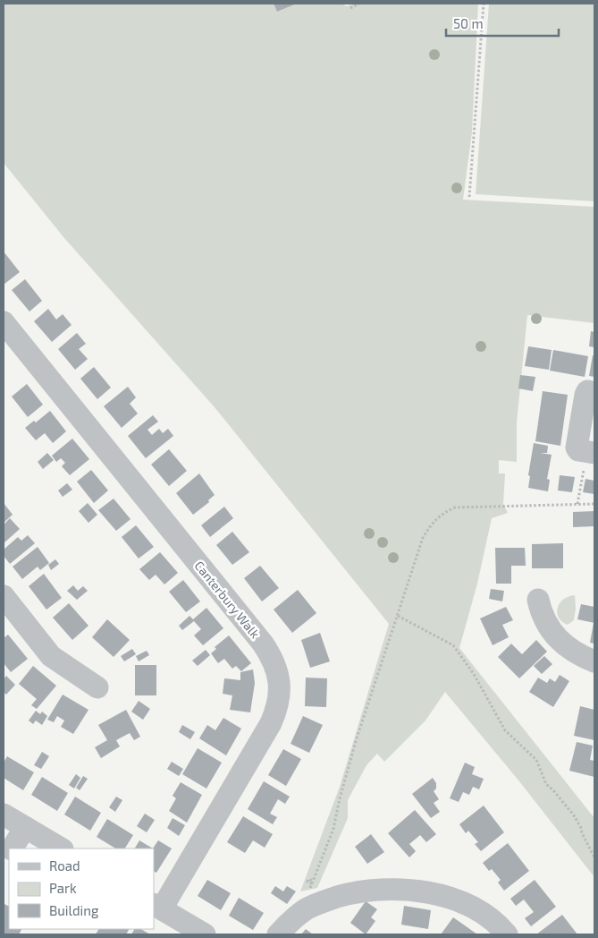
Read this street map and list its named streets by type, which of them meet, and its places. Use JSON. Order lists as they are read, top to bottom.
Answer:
{
  "streets": {
    "street": ["Canterbury Walk"]
  },
  "legend": ["Road", "Park", "Building"],
  "scale_bar": "50 m"
}
